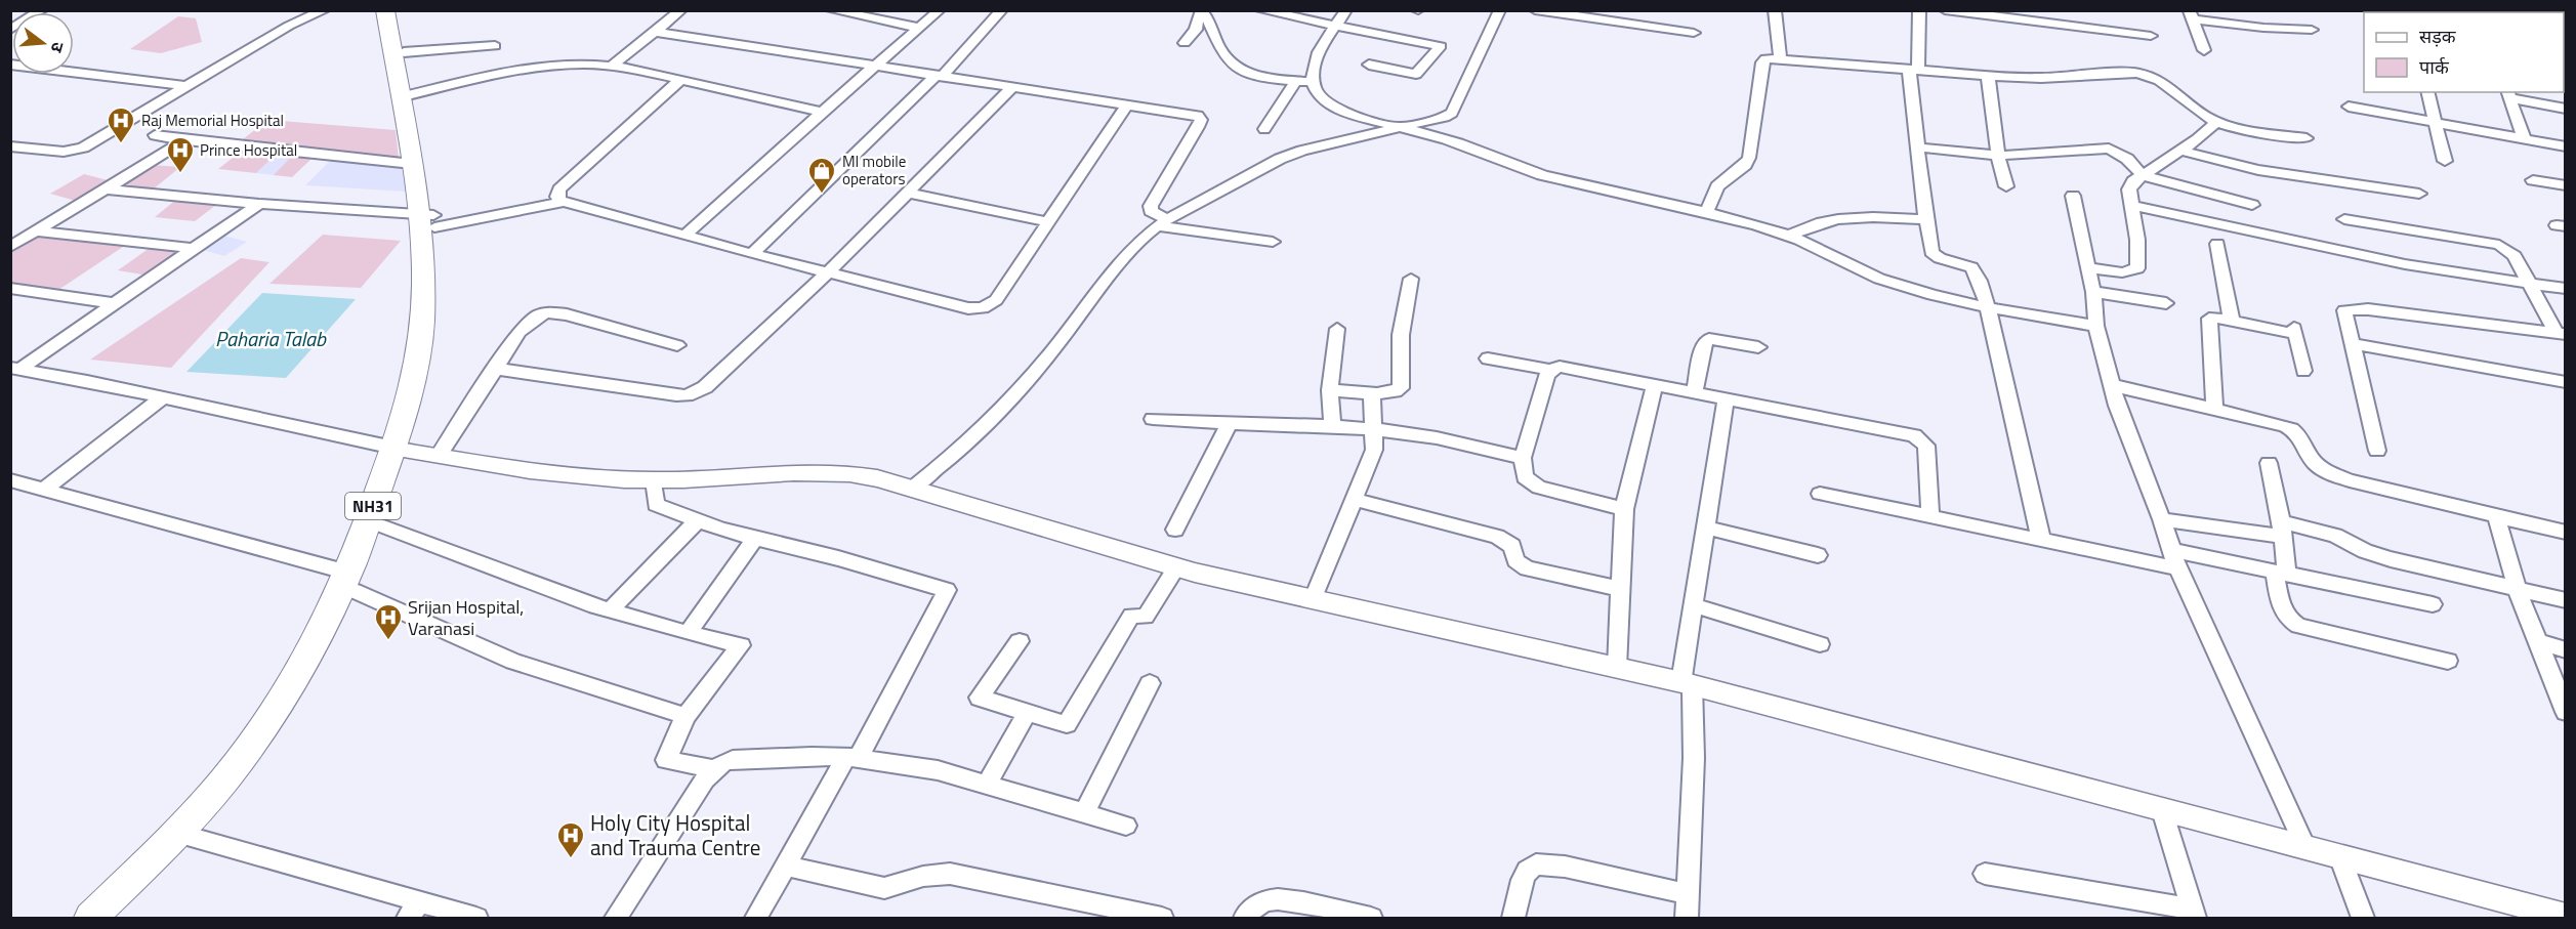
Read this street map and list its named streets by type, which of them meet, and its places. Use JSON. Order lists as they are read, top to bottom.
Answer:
{
  "streets": {
    "highway": ["NH31"]
  },
  "water": ["Paharia Talab"],
  "places": {
    "hospital": [
      "Raj Memorial Hospital",
      "Prince Hospital",
      "Srijan Hospital, Varanasi",
      "Holy City Hospital and Trauma Centre"
    ],
    "shop": ["MI mobile operators"]
  },
  "legend": ["सड़क", "पार्क"],
  "north": "right"
}
